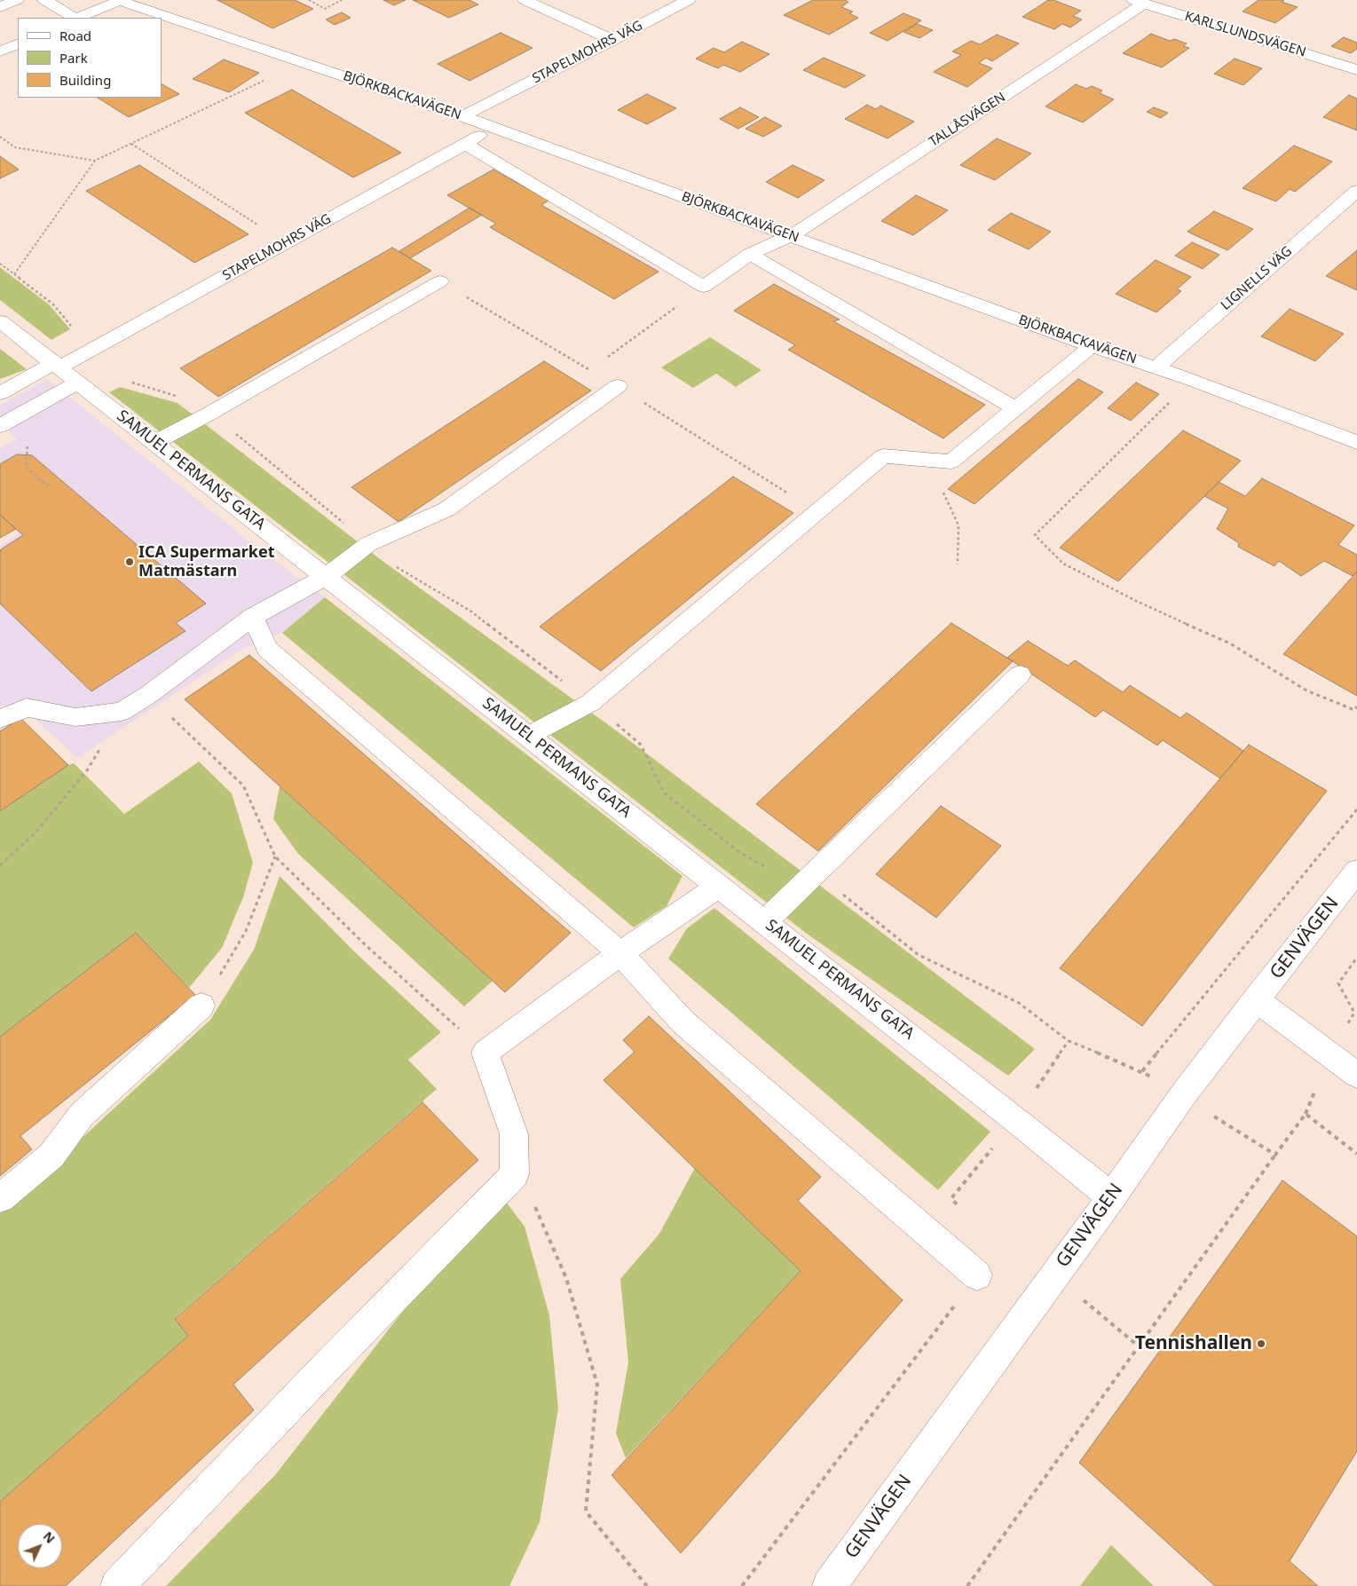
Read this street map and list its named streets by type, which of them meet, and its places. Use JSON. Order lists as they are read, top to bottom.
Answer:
{
  "streets": {
    "street": [
      "KARLSLUNDSVÄGEN",
      "STAPELMOHRS VÄG",
      "BJÖRKBACKAVÄGEN",
      "TALLÅSVÄGEN",
      "LIGNELLS VÄG",
      "SAMUEL PERMANS GATA",
      "GENVÄGEN"
    ]
  },
  "crossings": [
    ["KARLSLUNDSVÄGEN", "TALLÅSVÄGEN"],
    ["STAPELMOHRS VÄG", "BJÖRKBACKAVÄGEN"],
    ["STAPELMOHRS VÄG", "SAMUEL PERMANS GATA"],
    ["BJÖRKBACKAVÄGEN", "TALLÅSVÄGEN"],
    ["BJÖRKBACKAVÄGEN", "LIGNELLS VÄG"],
    ["SAMUEL PERMANS GATA", "GENVÄGEN"]
  ],
  "places": ["ICA Supermarket Matmästarn", "Tennishallen"],
  "legend": ["Road", "Park", "Building"],
  "north": "top right"
}
